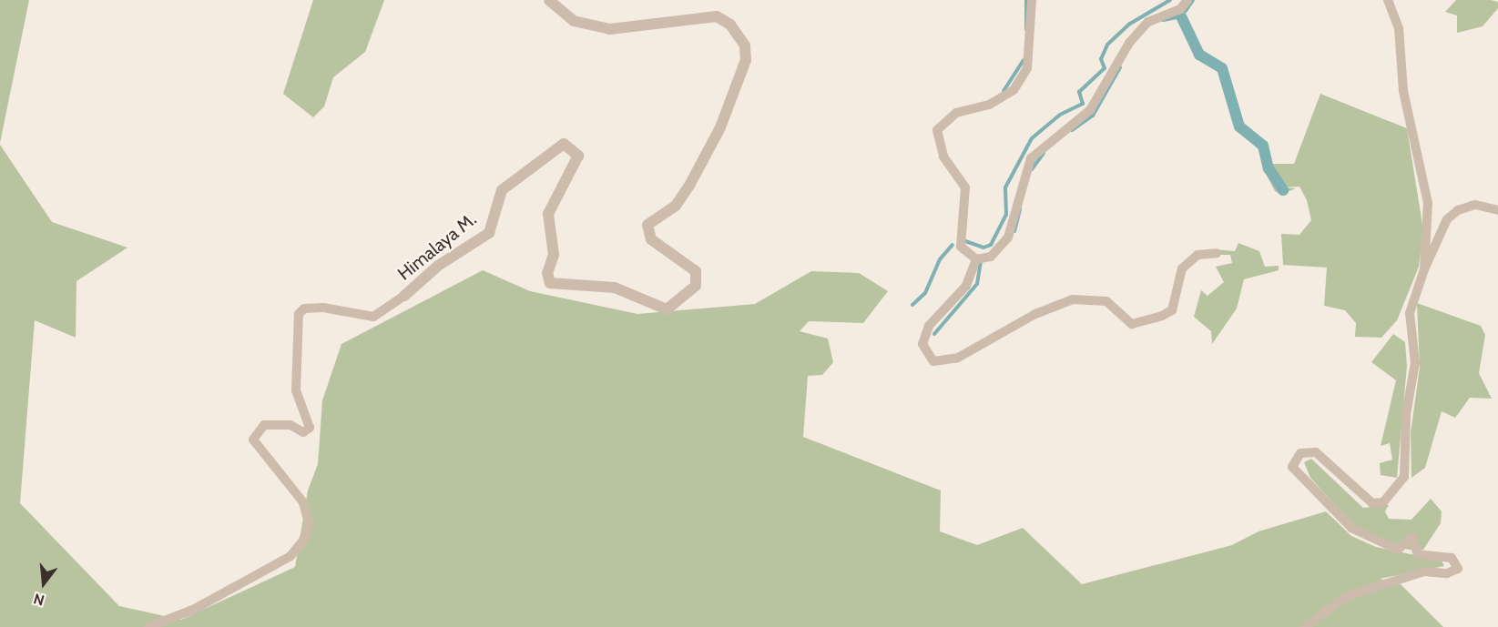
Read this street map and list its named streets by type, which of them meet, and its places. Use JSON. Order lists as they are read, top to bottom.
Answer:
{
  "streets": {
    "street": ["Himalaya M."]
  },
  "north": "bottom"
}
